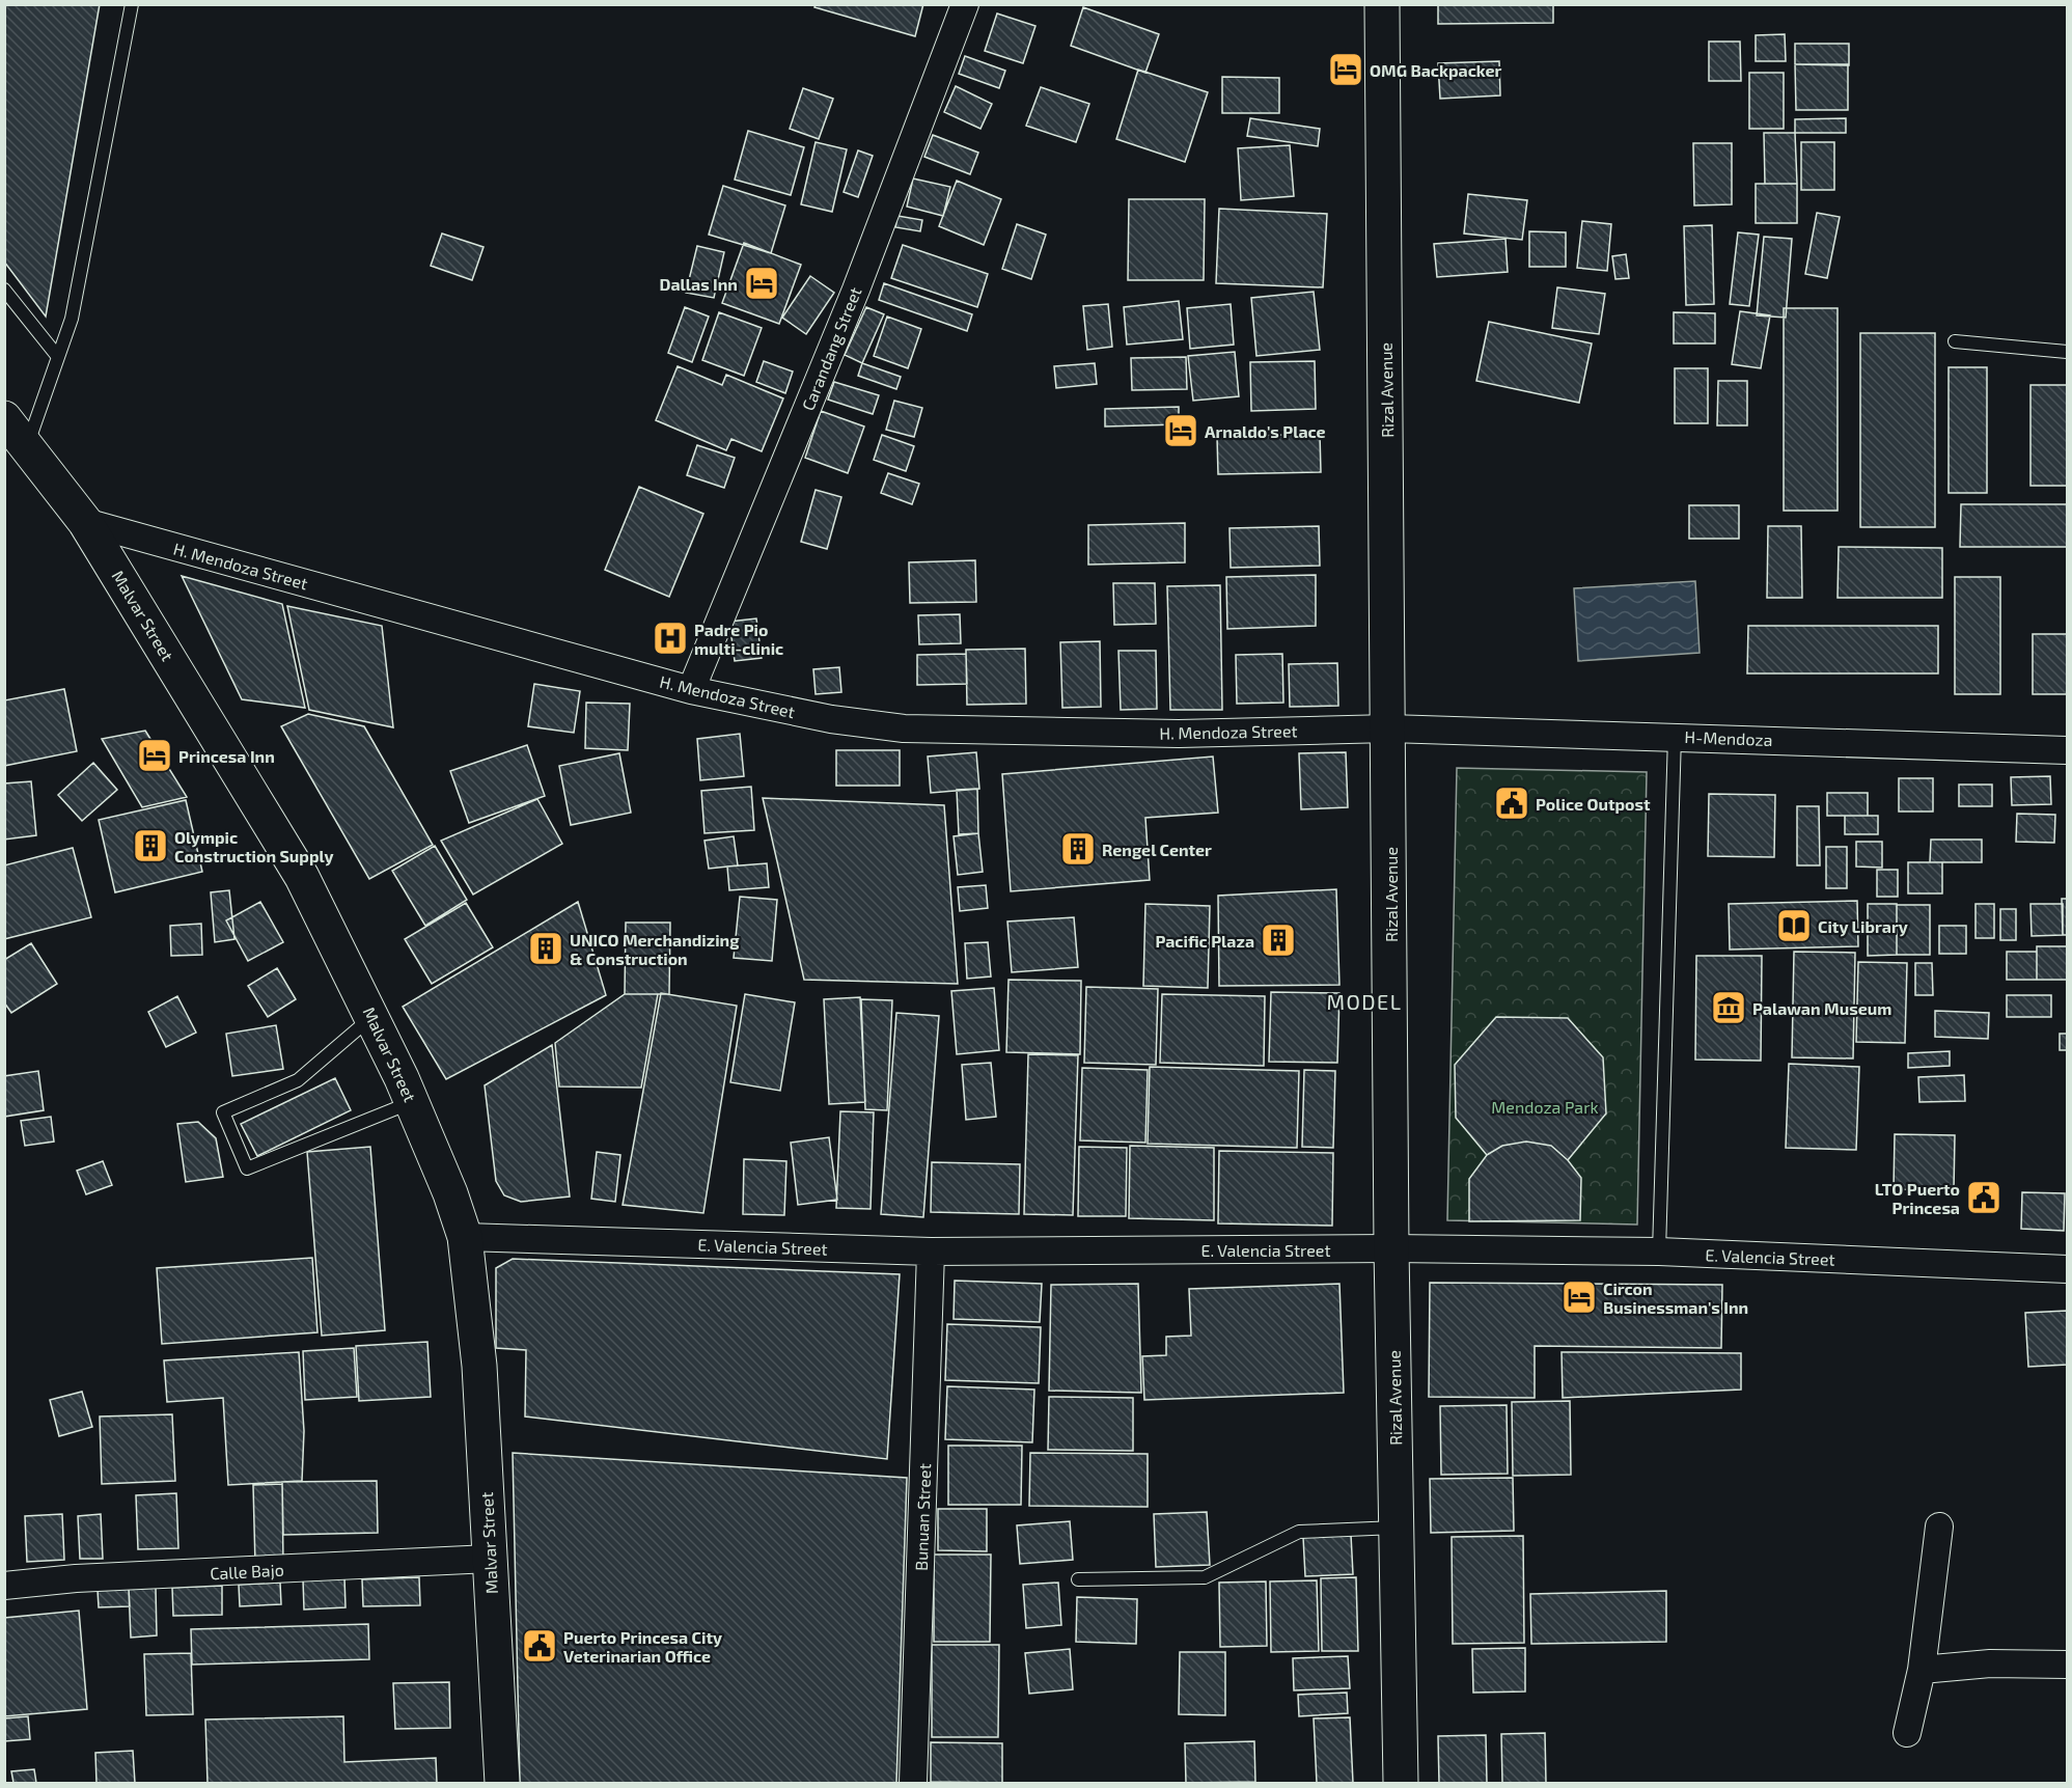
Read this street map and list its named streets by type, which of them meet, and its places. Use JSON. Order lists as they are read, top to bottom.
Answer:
{
  "streets": {
    "main road": ["Rizal Avenue", "Malvar Street"],
    "street": [
      "Carandang Street",
      "H. Mendoza Street",
      "H-Mendoza",
      "E. Valencia Street",
      "Bunuan Street",
      "Calle Bajo"
    ]
  },
  "crossings": [
    ["Carandang Street", "H. Mendoza Street"],
    ["Rizal Avenue", "H. Mendoza Street"],
    ["Rizal Avenue", "H-Mendoza"],
    ["Rizal Avenue", "E. Valencia Street"],
    ["H. Mendoza Street", "Malvar Street"],
    ["H. Mendoza Street", "H-Mendoza"],
    ["Malvar Street", "E. Valencia Street"],
    ["Malvar Street", "Calle Bajo"],
    ["E. Valencia Street", "Bunuan Street"]
  ],
  "districts": ["MODEL"],
  "parks": ["Mendoza Park"],
  "places": {
    "hotel": [
      "OMG Backpacker",
      "Dallas Inn",
      "Arnaldo's Place",
      "Princesa Inn",
      "Circon Businessman's Inn"
    ],
    "hospital": ["Padre Pio multi-clinic"],
    "public building": ["Police Outpost", "LTO Puerto Princesa", "Puerto Princesa City Veterinarian Office"],
    "building": [
      "Olympic Construction Supply",
      "Rengel Center",
      "Pacific Plaza",
      "UNICO Merchandizing & Construction"
    ],
    "library": ["City Library"],
    "museum": ["Palawan Museum"]
  }
}
